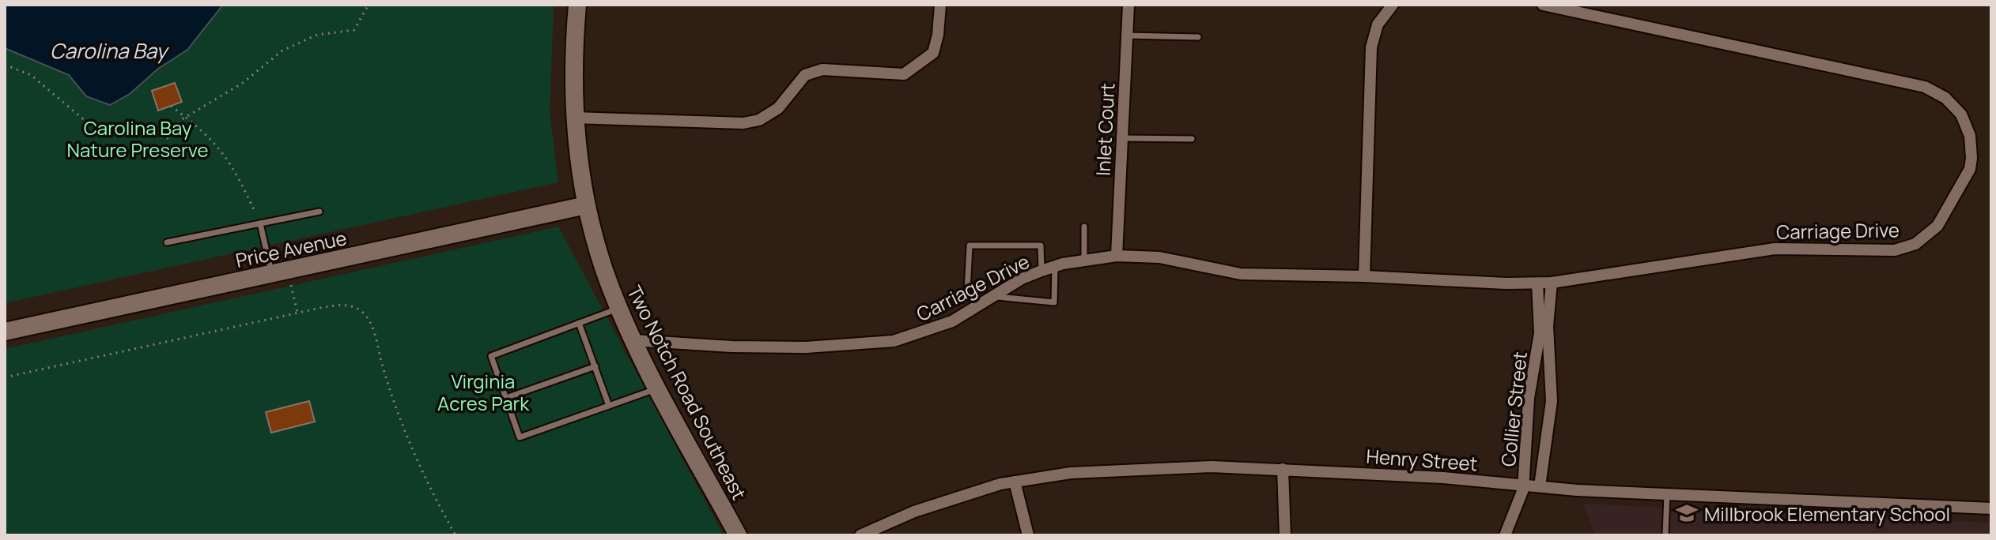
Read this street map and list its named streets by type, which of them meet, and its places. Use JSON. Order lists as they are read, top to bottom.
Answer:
{
  "streets": {
    "street": [
      "Inlet Court",
      "Carriage Drive",
      "Price Avenue",
      "Two Notch Road Southeast",
      "Collier Street",
      "Henry Street"
    ]
  },
  "crossings": [
    ["Inlet Court", "Carriage Drive"],
    ["Carriage Drive", "Two Notch Road Southeast"],
    ["Carriage Drive", "Collier Street"],
    ["Price Avenue", "Two Notch Road Southeast"],
    ["Collier Street", "Henry Street"]
  ],
  "water": ["Carolina Bay"],
  "parks": ["Carolina Bay Nature Preserve", "Virginia Acres Park"],
  "places": {
    "school or university": ["Millbrook Elementary School"]
  }
}
